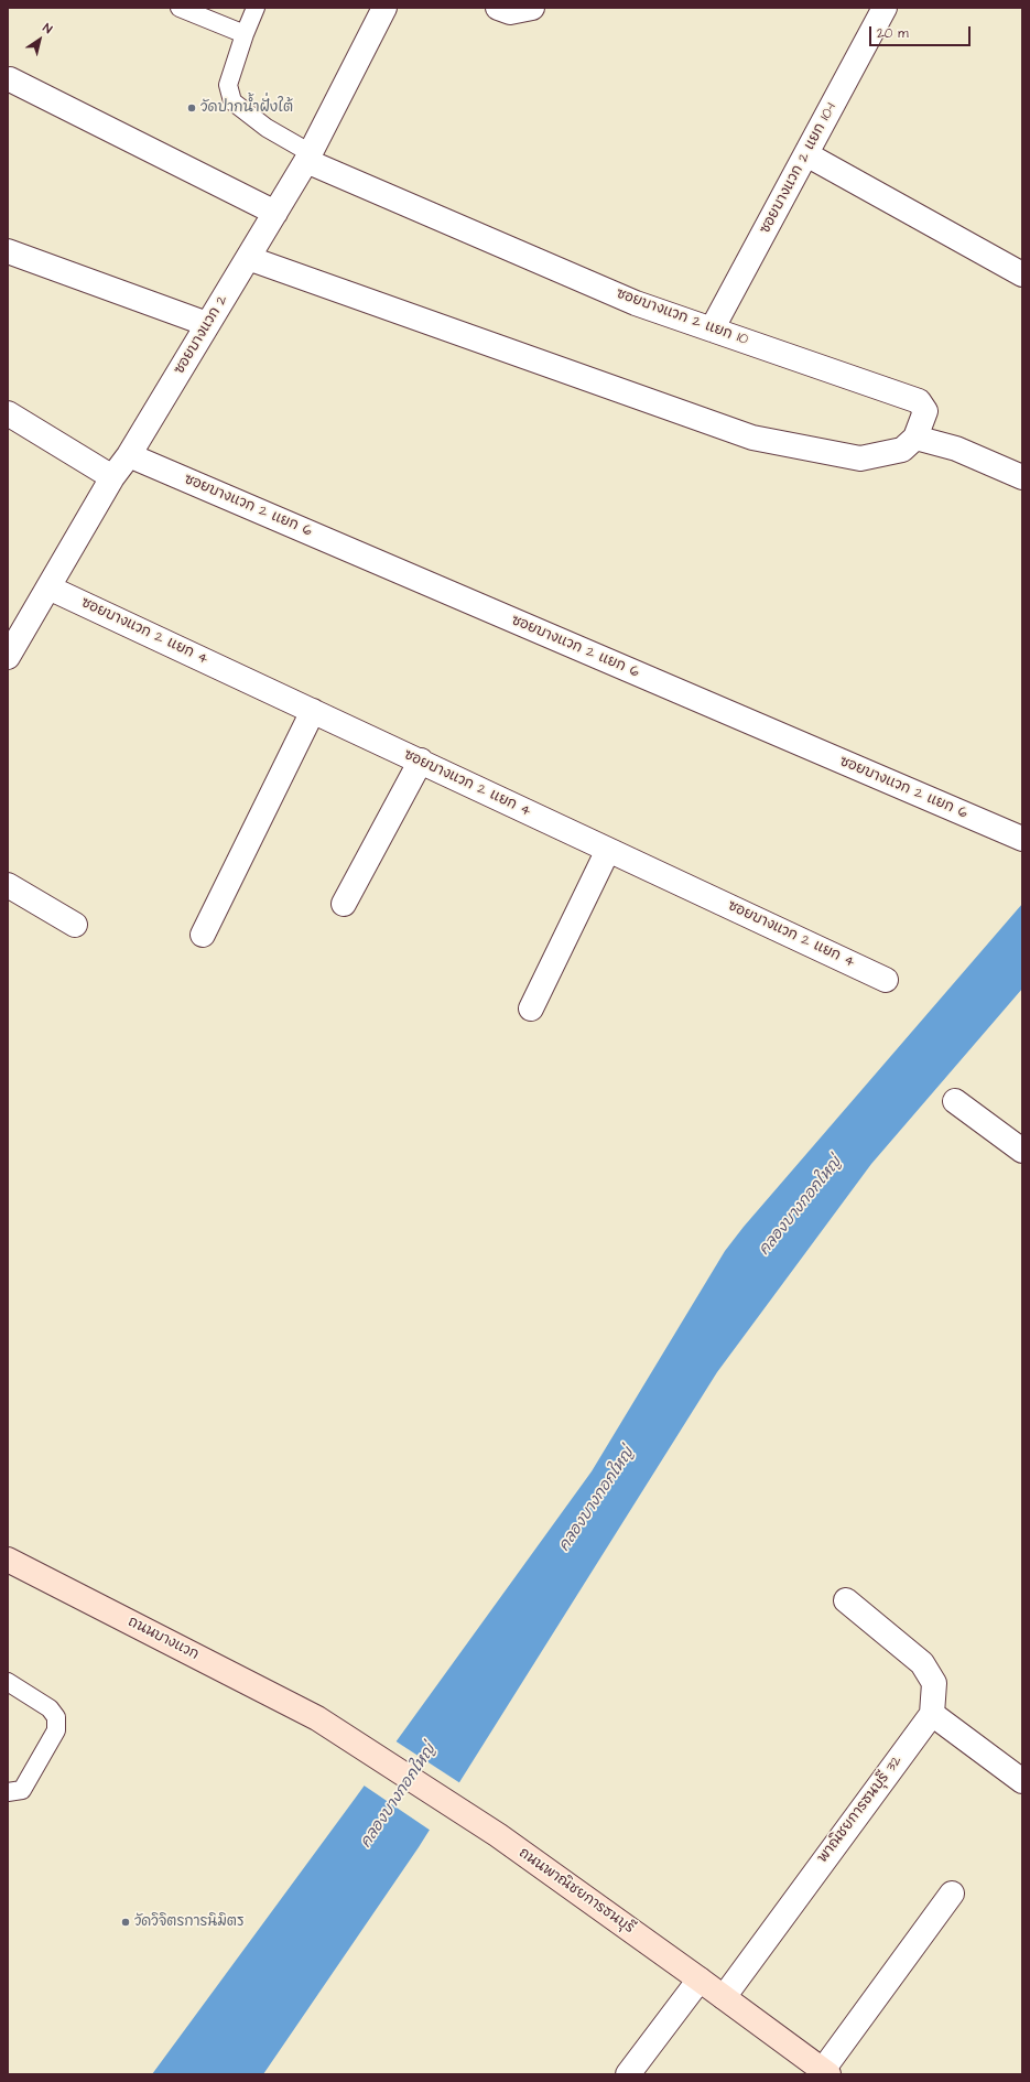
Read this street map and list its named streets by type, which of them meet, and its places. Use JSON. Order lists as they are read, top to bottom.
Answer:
{
  "streets": {
    "main road": ["ถนนบางแวก", "ถนนพาณิชยการธนบุรี"],
    "street": [
      "ซอยบางแวก 2 แยก 10-1",
      "ซอยบางแวก 2 แยก 10",
      "ซอยบางแวก 2",
      "ซอยบางแวก 2 แยก 6",
      "ซอยบางแวก 2 แยก 4",
      "พาณิชยการธนบุรี 32"
    ]
  },
  "crossings": [
    ["ซอยบางแวก 2 แยก 10-1", "ซอยบางแวก 2 แยก 10"],
    ["ซอยบางแวก 2 แยก 10", "ซอยบางแวก 2"],
    ["ซอยบางแวก 2", "ซอยบางแวก 2 แยก 6"],
    ["ซอยบางแวก 2", "ซอยบางแวก 2 แยก 4"],
    ["ถนนบางแวก", "ถนนพาณิชยการธนบุรี"],
    ["พาณิชยการธนบุรี 32", "ถนนพาณิชยการธนบุรี"]
  ],
  "water": ["คลองบางกอกใหญ่"],
  "places": ["วัดปากน้ำฝั่งใต้", "วัดวิจิตรการนิมิตร"],
  "scale_bar": "20 m",
  "north": "top right"
}
